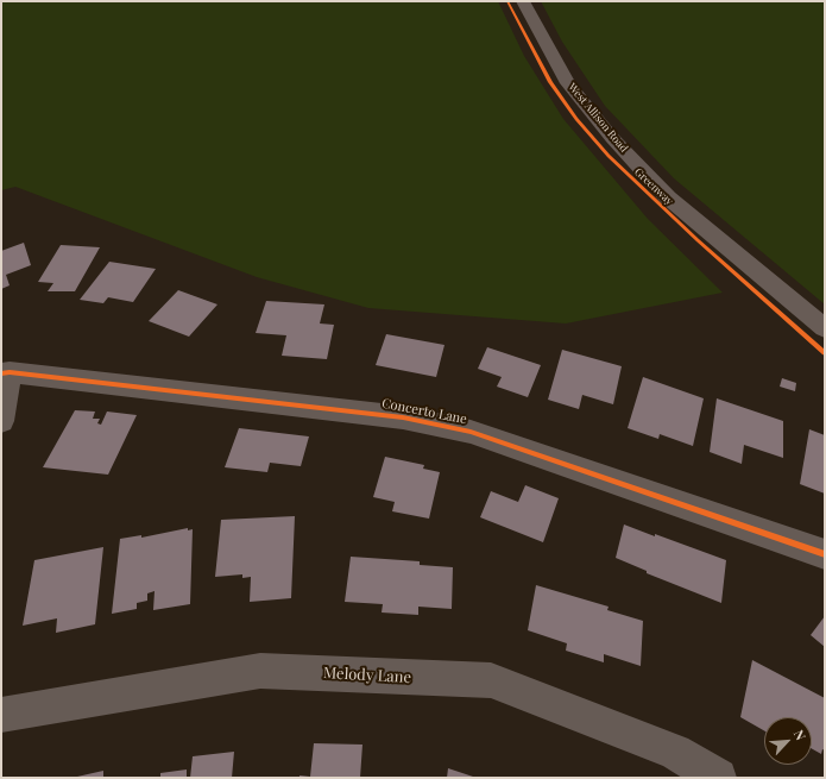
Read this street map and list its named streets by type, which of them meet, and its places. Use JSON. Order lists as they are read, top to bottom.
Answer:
{
  "streets": {
    "street": ["West Allison Road", "Concerto Lane", "Melody Lane"],
    "cycle path": ["Greenway"]
  },
  "north": "top right"
}
